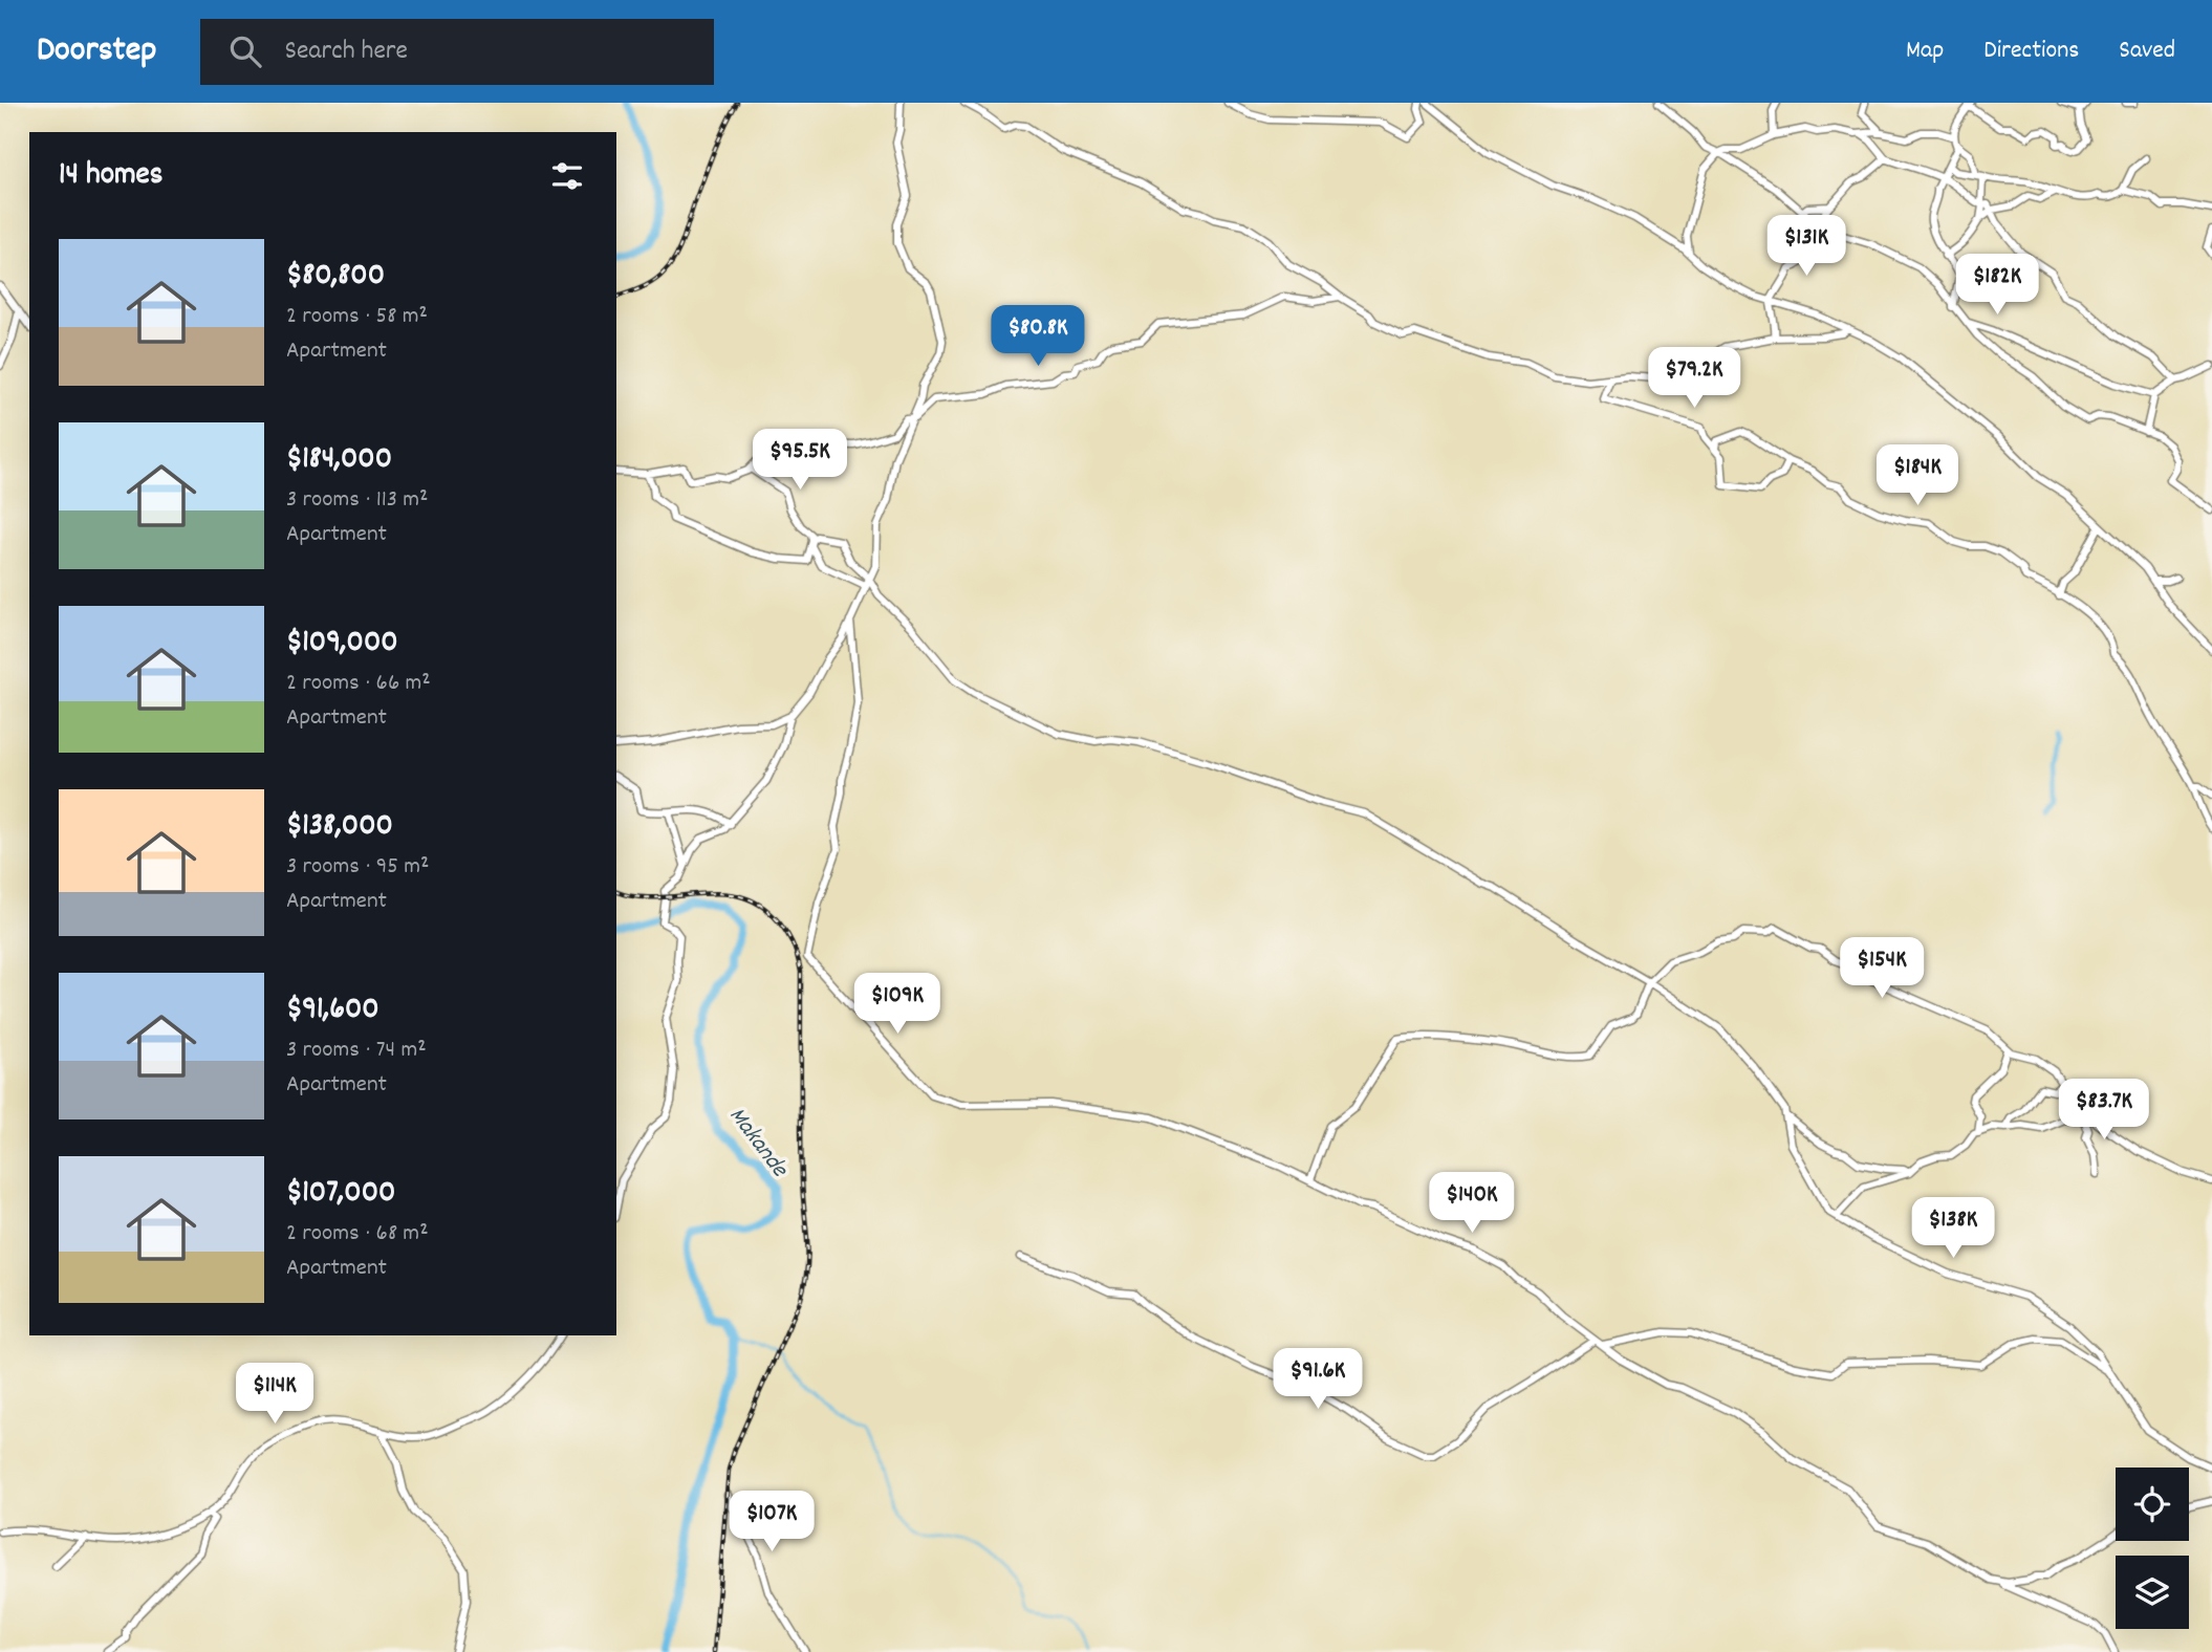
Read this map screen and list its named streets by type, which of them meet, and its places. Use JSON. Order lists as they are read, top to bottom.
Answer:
{
  "water": ["Makande"],
  "page": {
    "header": "Doorstep",
    "search": "Search here",
    "nav": ["Map", "Directions", "Saved"],
    "heading": "14 homes",
    "price": [
      "$131K",
      "$182K",
      "$80.8K",
      "$79.2K",
      "$95.5K",
      "$184K",
      "$154K",
      "$109K",
      "$83.7K",
      "$140K",
      "$138K",
      "$91.6K",
      "$114K",
      "$107K"
    ],
    "list": [
      {
        "name": "$80,800",
        "note": "2 rooms · 58 m² · Apartment"
      },
      {
        "name": "$184,000",
        "note": "3 rooms · 113 m² · Apartment"
      },
      {
        "name": "$109,000",
        "note": "2 rooms · 66 m² · Apartment"
      },
      {
        "name": "$138,000",
        "note": "3 rooms · 95 m² · Apartment"
      },
      {
        "name": "$91,600",
        "note": "3 rooms · 74 m² · Apartment"
      },
      {
        "name": "$107,000",
        "note": "2 rooms · 68 m² · Apartment"
      }
    ]
  }
}
